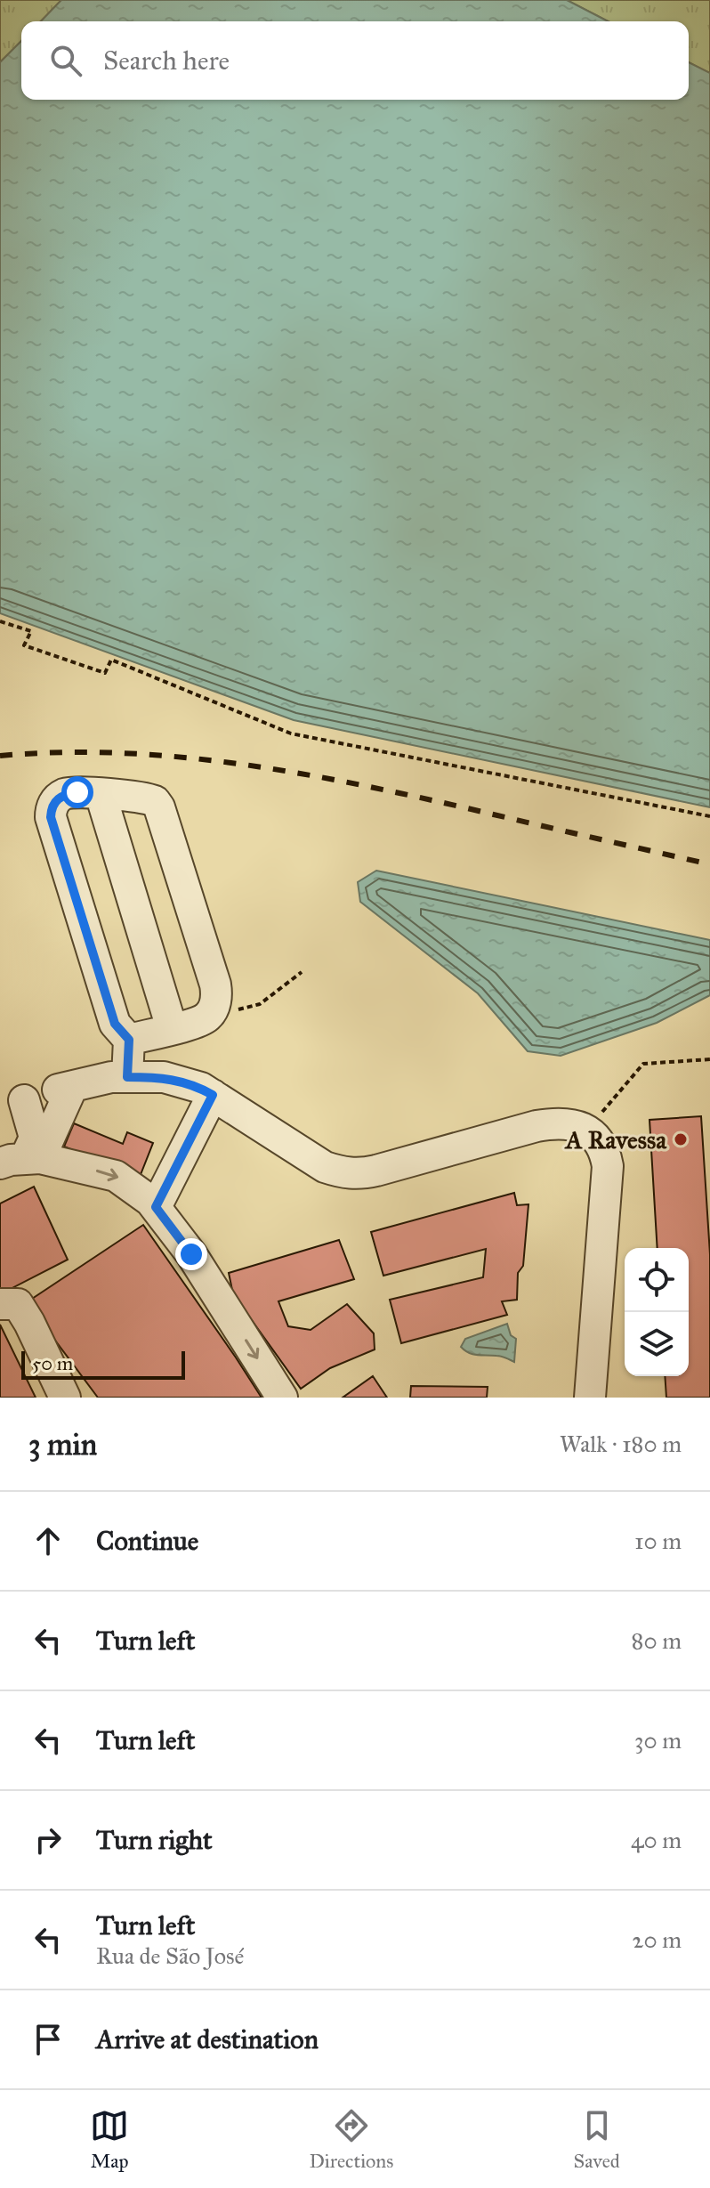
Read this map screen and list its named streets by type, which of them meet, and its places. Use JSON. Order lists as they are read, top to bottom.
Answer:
{
  "places": ["A Ravessa"],
  "scale_bar": "50 m",
  "page": {
    "search": "Search here",
    "scale": "50 m",
    "heading": ["3 min", "Walk · 180 m"],
    "list": [
      ["Continue", "10 m"],
      ["Turn left", "80 m"],
      ["Turn left", "30 m"],
      ["Turn right", "40 m"],
      ["Turn left", "Rua de São José", "20 m"],
      "Arrive at destination"
    ],
    "nav": ["Map", "Directions", "Saved"]
  }
}
